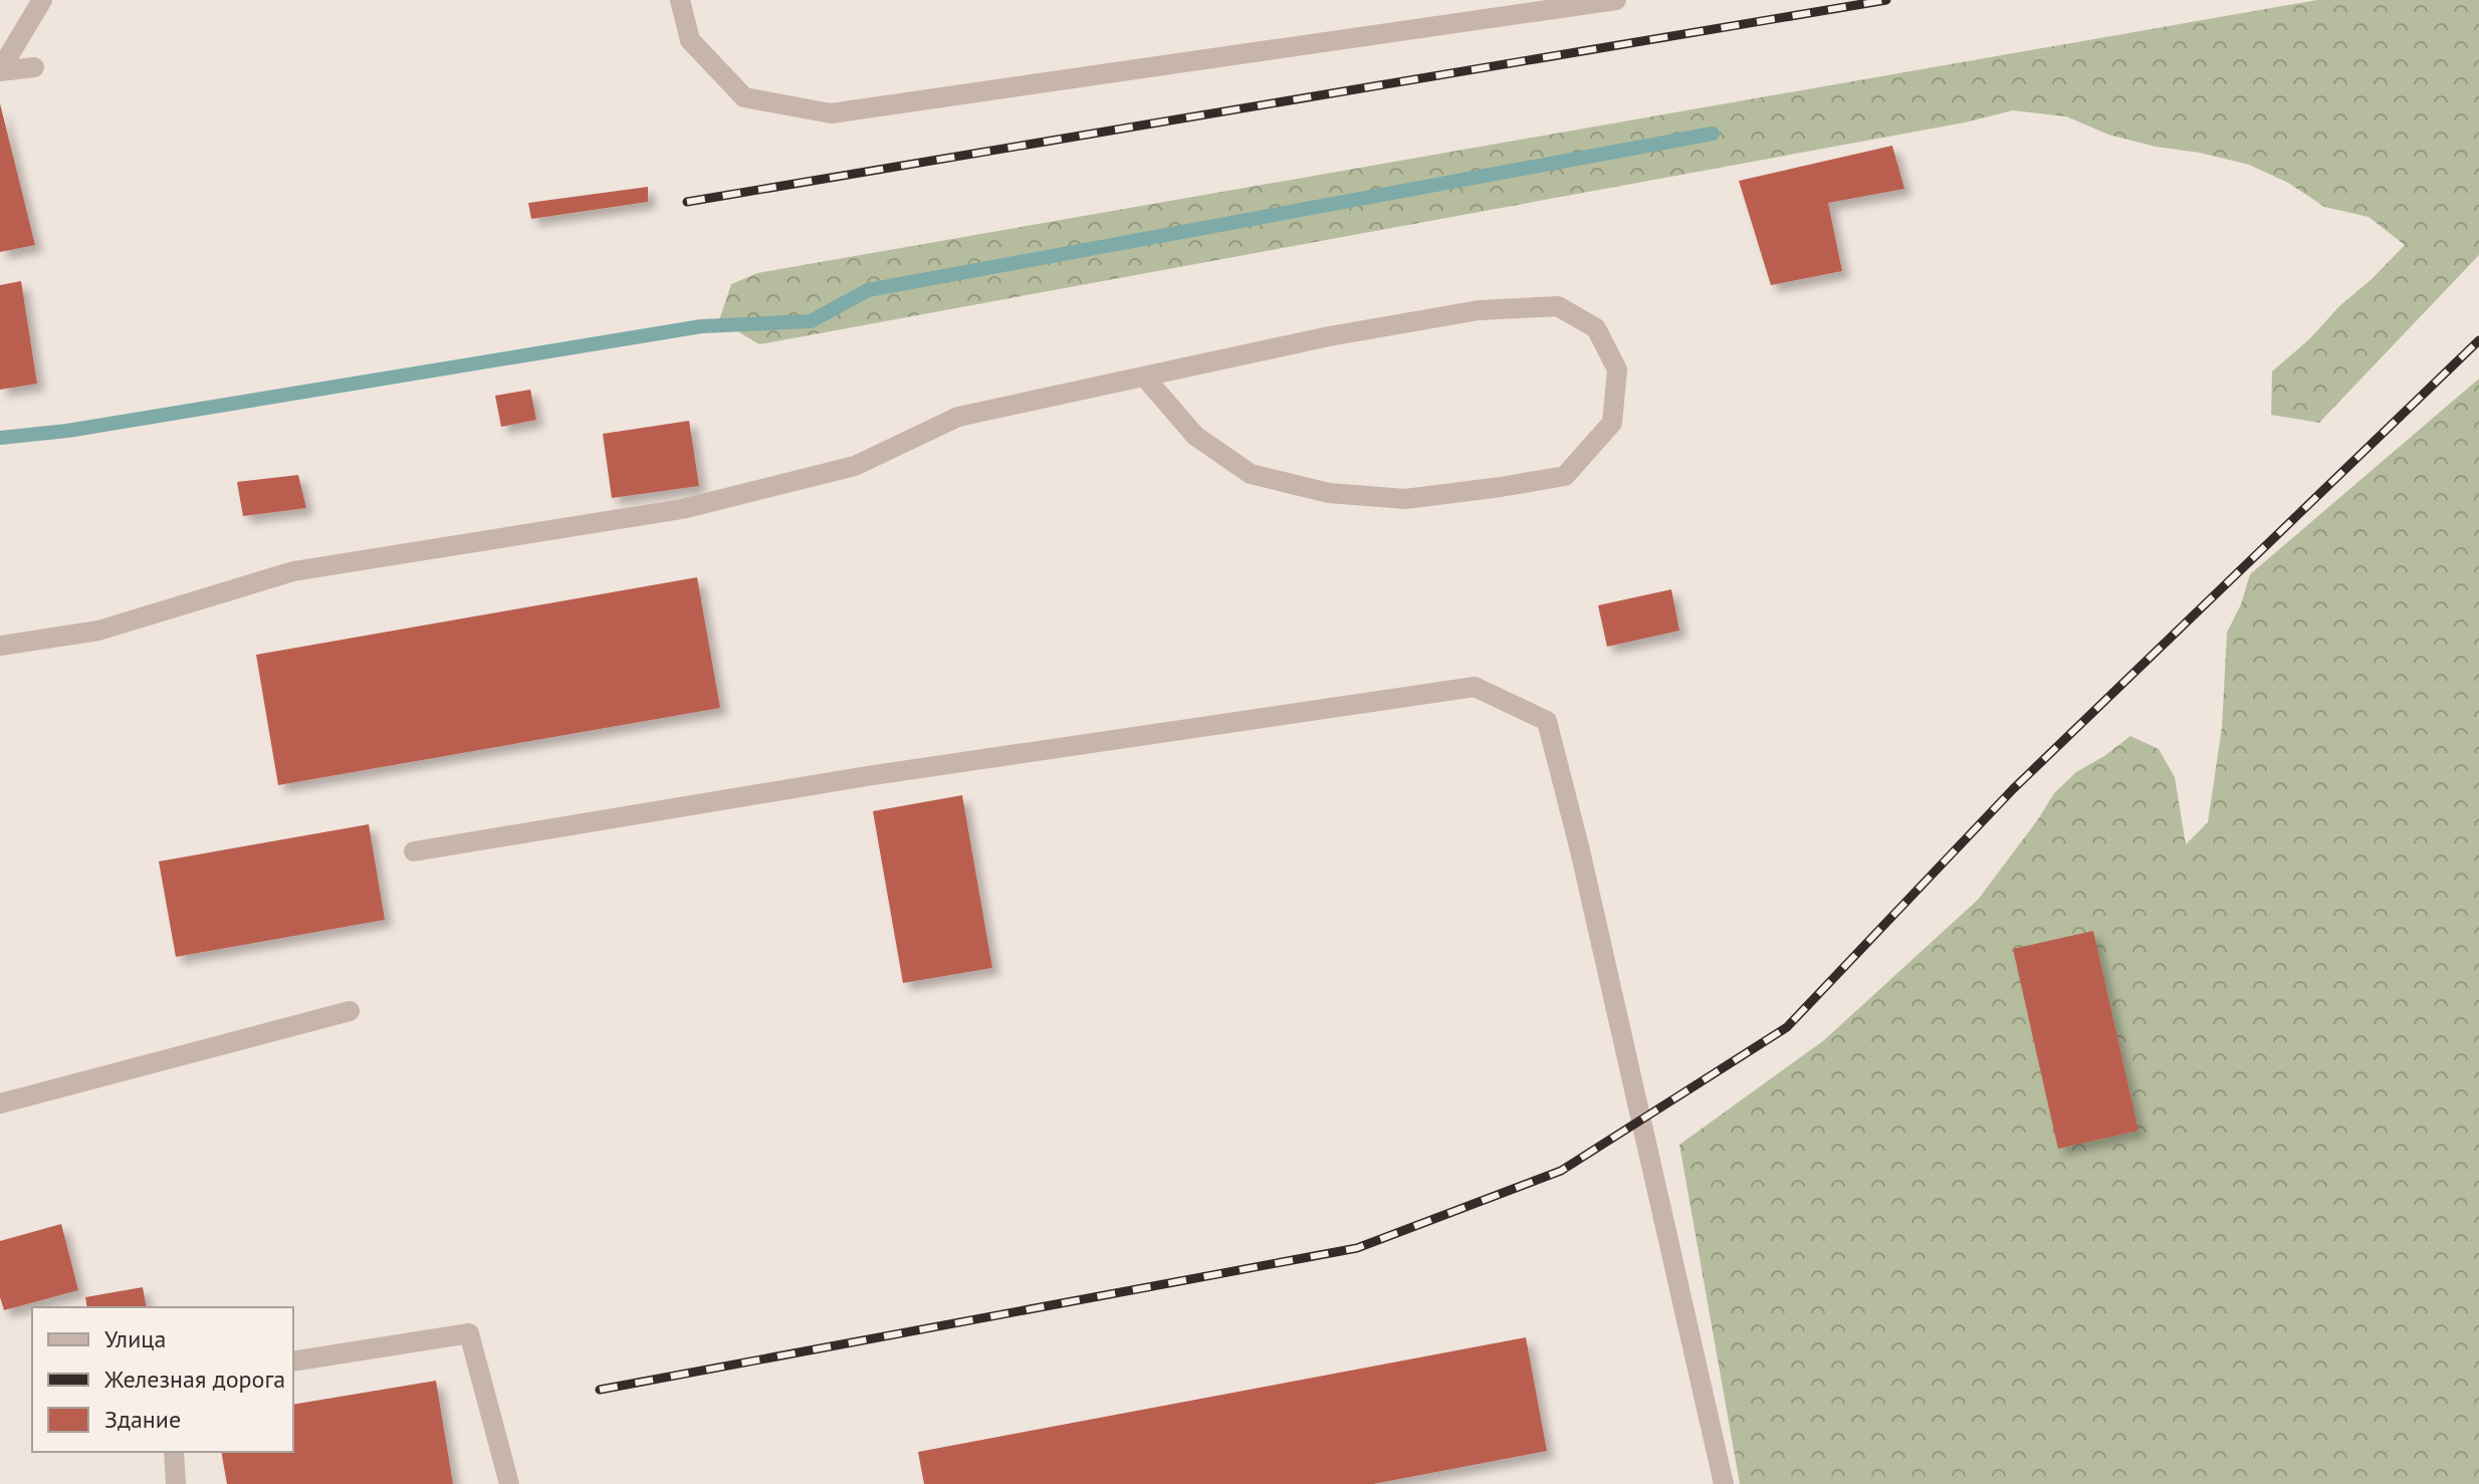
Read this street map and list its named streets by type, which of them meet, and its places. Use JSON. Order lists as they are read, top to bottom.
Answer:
{
  "legend": ["Улица", "Железная дорога", "Здание"]
}
